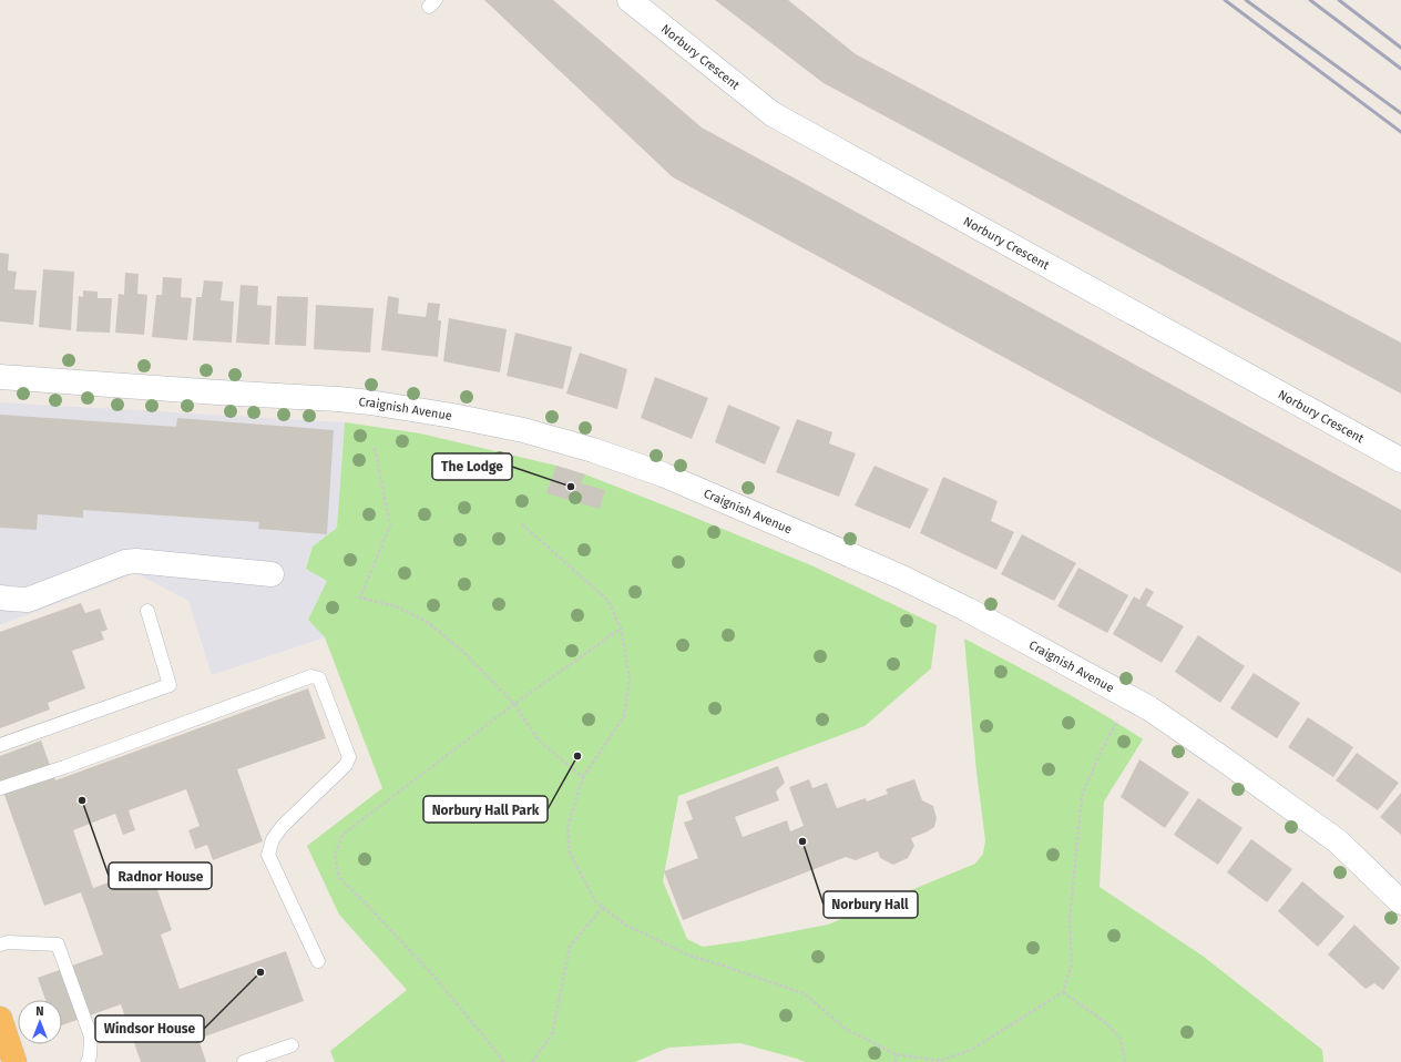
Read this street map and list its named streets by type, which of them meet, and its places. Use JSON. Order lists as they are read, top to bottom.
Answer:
{
  "streets": {
    "street": ["Norbury Crescent", "Craignish Avenue"]
  },
  "places": [
    "The Lodge",
    "Norbury Hall Park",
    "Radnor House",
    "Norbury Hall",
    "Windsor House"
  ],
  "north": "top"
}
